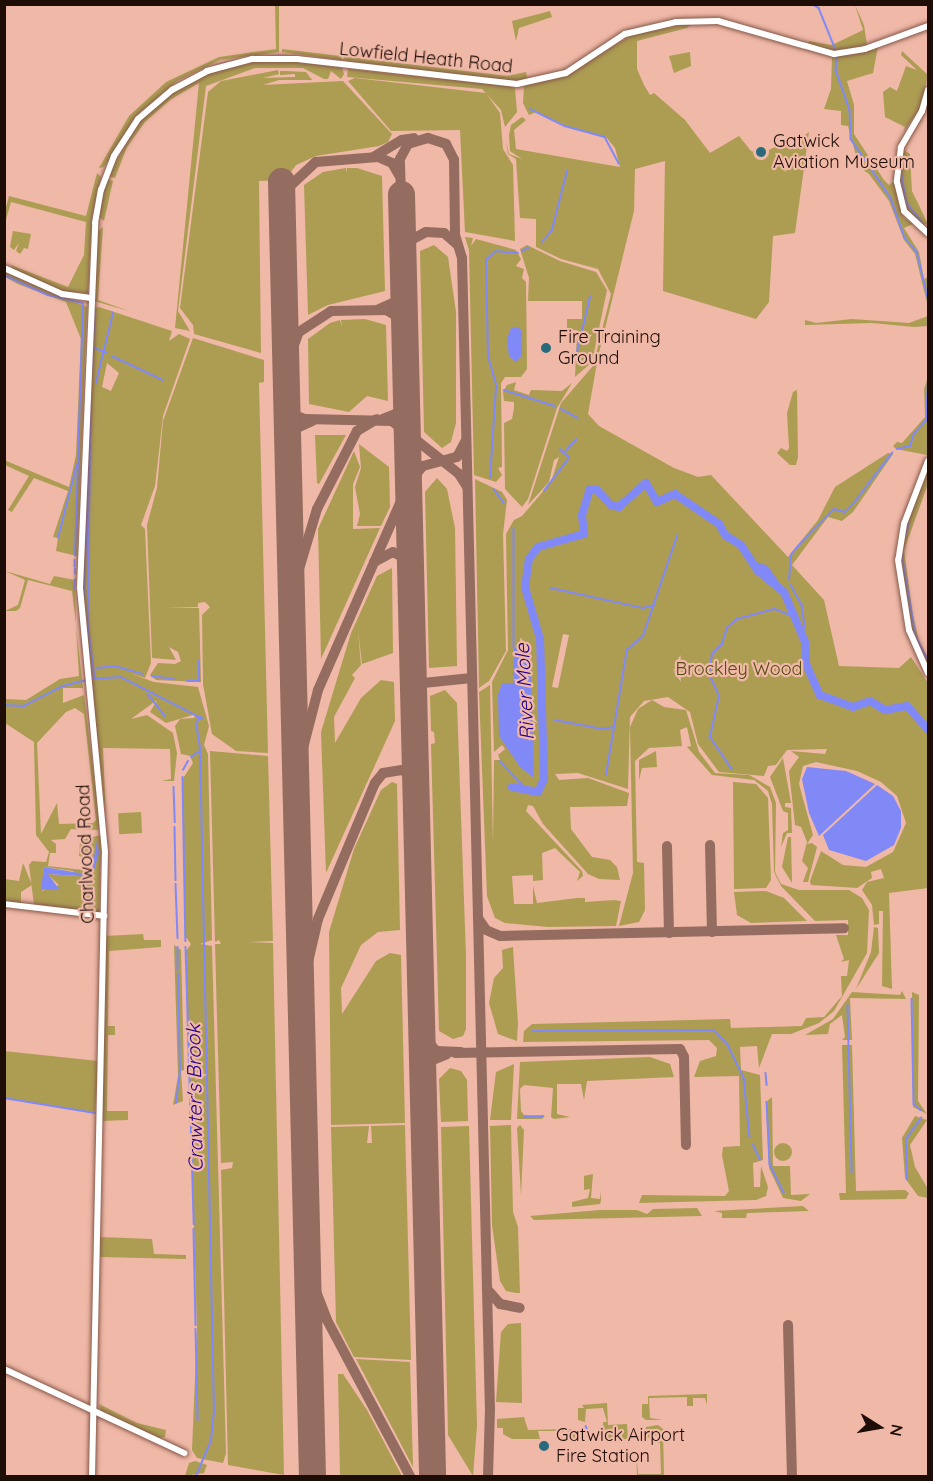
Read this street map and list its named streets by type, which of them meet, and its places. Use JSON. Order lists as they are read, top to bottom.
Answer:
{
  "streets": {
    "street": ["Lowfield Heath Road", "Charlwood Road"]
  },
  "crossings": [
    ["Lowfield Heath Road", "Charlwood Road"]
  ],
  "water": ["River Mole", "Crawter's Brook"],
  "parks": ["Brockley Wood"],
  "places": ["Gatwick Aviation Museum", "Fire Training Ground", "Gatwick Airport Fire Station"],
  "north": "right"
}
